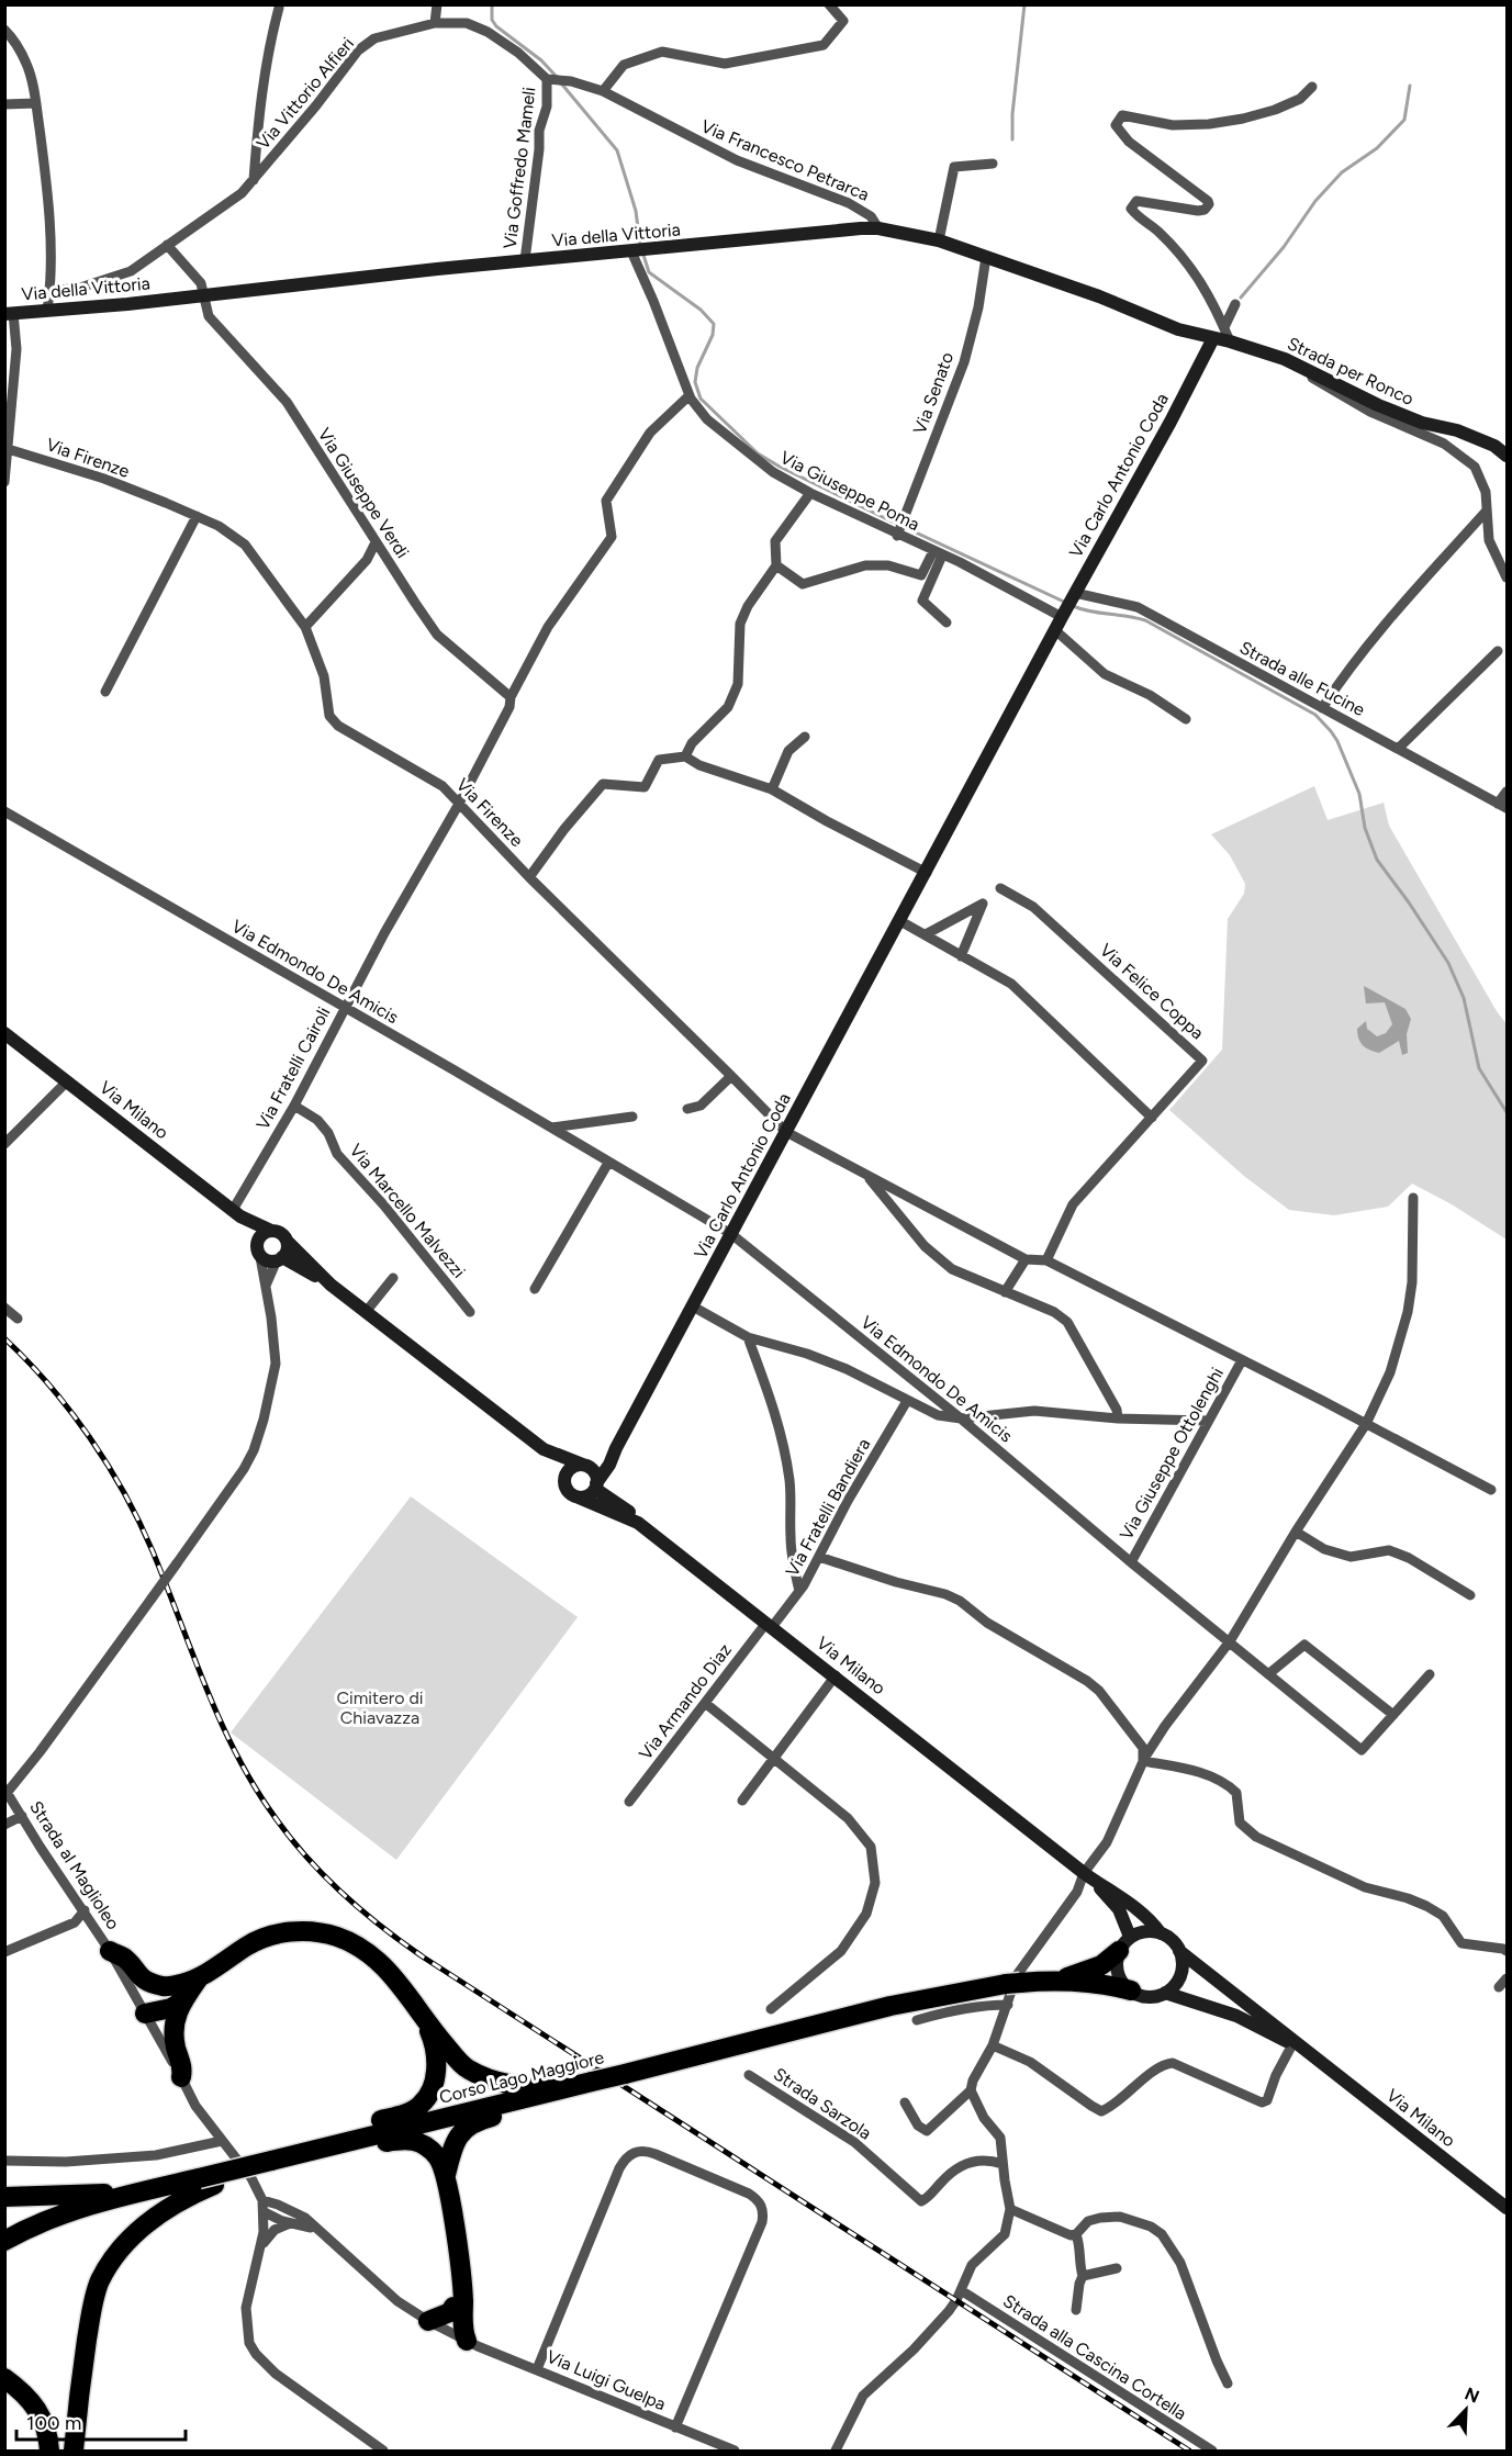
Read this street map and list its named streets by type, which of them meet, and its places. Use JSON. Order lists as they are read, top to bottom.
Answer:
{
  "streets": {
    "highway": ["Corso Lago Maggiore"],
    "street": [
      "Via Vittorio Alfieri",
      "Via Francesco Petrarca",
      "Via Goffredo Mameli",
      "Via della Vittoria",
      "Strada per Ronco",
      "Via Senato",
      "Via Firenze",
      "Via Carlo Antonio Coda",
      "Via Giuseppe Poma",
      "Via Giuseppe Verdi",
      "Strada alle Fucine",
      "Via Edmondo De Amicis",
      "Via Felice Coppa",
      "Via Fratelli Cairoli",
      "Via Milano",
      "Via Marcello Malvezzi",
      "Via Giuseppe Ottolenghi",
      "Via Fratelli Bandiera",
      "Via Armando Diaz",
      "Strada al Maglioleo",
      "Strada Sarzola",
      "Strada alla Cascina Cortella",
      "Via Luigi Guelpa"
    ]
  },
  "crossings": [
    ["Via Vittorio Alfieri", "Via Goffredo Mameli"],
    ["Via Vittorio Alfieri", "Via Giuseppe Verdi"],
    ["Via Francesco Petrarca", "Via della Vittoria"],
    ["Via Goffredo Mameli", "Via della Vittoria"],
    ["Via della Vittoria", "Strada per Ronco"],
    ["Via della Vittoria", "Via Senato"],
    ["Via della Vittoria", "Via Carlo Antonio Coda"],
    ["Via della Vittoria", "Via Giuseppe Poma"],
    ["Via della Vittoria", "Via Giuseppe Verdi"],
    ["Strada per Ronco", "Via Carlo Antonio Coda"],
    ["Via Senato", "Via Giuseppe Poma"],
    ["Via Firenze", "Via Carlo Antonio Coda"],
    ["Via Firenze", "Via Fratelli Cairoli"],
    ["Via Carlo Antonio Coda", "Via Giuseppe Poma"],
    ["Via Carlo Antonio Coda", "Strada alle Fucine"],
    ["Via Carlo Antonio Coda", "Via Edmondo De Amicis"],
    ["Via Carlo Antonio Coda", "Via Milano"],
    ["Via Edmondo De Amicis", "Via Fratelli Cairoli"],
    ["Via Edmondo De Amicis", "Via Giuseppe Ottolenghi"],
    ["Via Fratelli Cairoli", "Via Milano"],
    ["Via Fratelli Cairoli", "Via Marcello Malvezzi"],
    ["Via Milano", "Via Fratelli Bandiera"],
    ["Via Milano", "Via Armando Diaz"],
    ["Via Milano", "Strada al Maglioleo"],
    ["Via Milano", "Corso Lago Maggiore"],
    ["Via Fratelli Bandiera", "Via Armando Diaz"],
    ["Strada al Maglioleo", "Via Luigi Guelpa"]
  ],
  "parks": ["Cimitero di Chiavazza"],
  "scale_bar": "100 m",
  "north": "top right"
}
